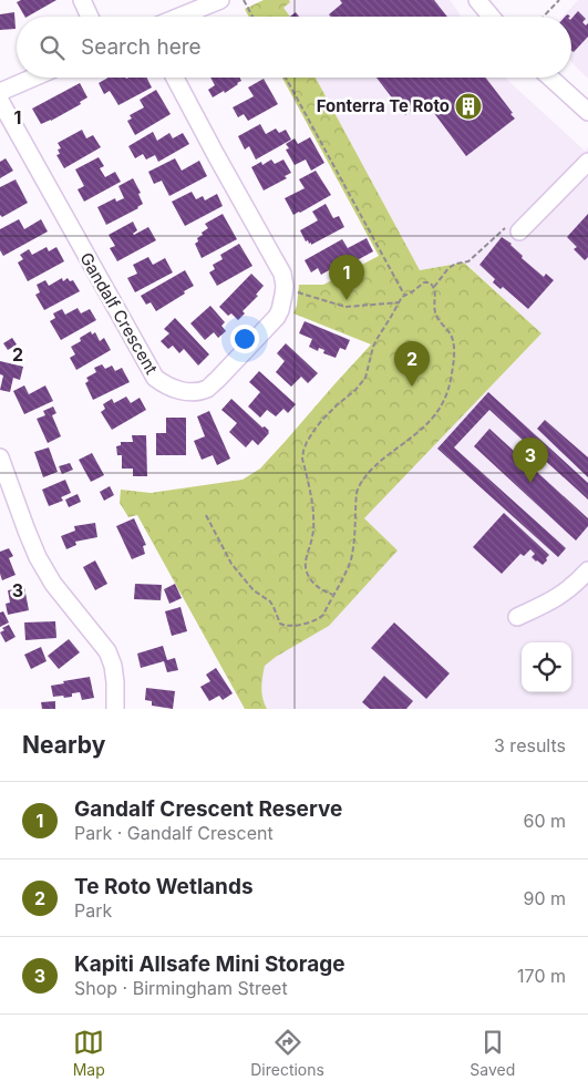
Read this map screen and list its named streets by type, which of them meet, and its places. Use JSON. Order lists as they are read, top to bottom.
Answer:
{
  "streets": {
    "street": ["Gandalf Crescent"]
  },
  "places": {
    "building": ["Fonterra Te Roto"]
  },
  "page": {
    "search": "Search here",
    "pins": ["1", "2", "3"],
    "heading": ["Nearby", "3 results"],
    "list": [
      {
        "mark": "1",
        "name": "Gandalf Crescent Reserve",
        "note": "Park · Gandalf Crescent",
        "value": "60 m"
      },
      {
        "mark": "2",
        "name": "Te Roto Wetlands",
        "note": "Park",
        "value": "90 m"
      },
      {
        "mark": "3",
        "name": "Kapiti Allsafe Mini Storage",
        "note": "Shop · Birmingham Street",
        "value": "170 m"
      }
    ],
    "nav": ["Map", "Directions", "Saved"]
  },
  "grid": {
    "rows": ["1", "2", "3"]
  }
}
